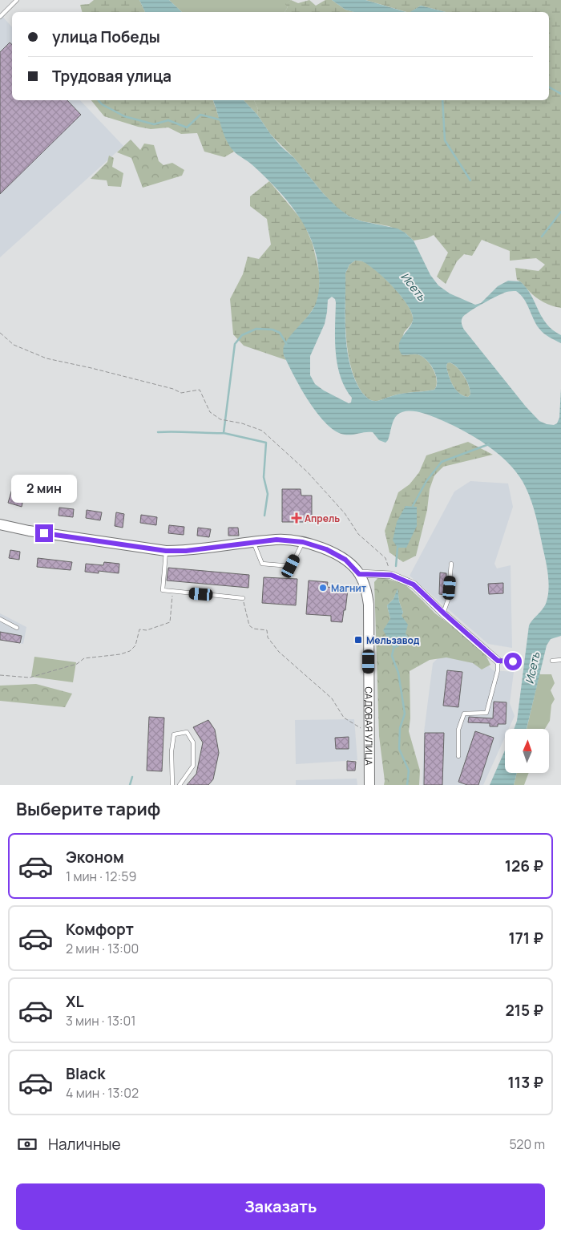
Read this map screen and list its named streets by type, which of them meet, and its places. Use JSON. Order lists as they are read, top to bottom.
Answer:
{
  "streets": {
    "main road": ["САДОВАЯ УЛИЦА"]
  },
  "water": ["Исеть"],
  "places": {
    "health": ["Апрель"],
    "other": ["Магнит"],
    "transit": ["Мельзавод"]
  },
  "north": "top",
  "page": {
    "banner": ["улица Победы", "Трудовая улица"],
    "bubble": "2 мин",
    "heading": "Выберите тариф",
    "list": [
      {
        "name": "Эконом",
        "note": "1 мин · 12:59",
        "value": "126 ₽"
      },
      {
        "name": "Комфорт",
        "note": "2 мин · 13:00",
        "value": "171 ₽"
      },
      {
        "name": "XL",
        "note": "3 мин · 13:01",
        "value": "215 ₽"
      },
      {
        "name": "Black",
        "note": "4 мин · 13:02",
        "value": "113 ₽"
      }
    ],
    "pay": ["Наличные", "520 m"],
    "buttons": "Заказать"
  }
}
